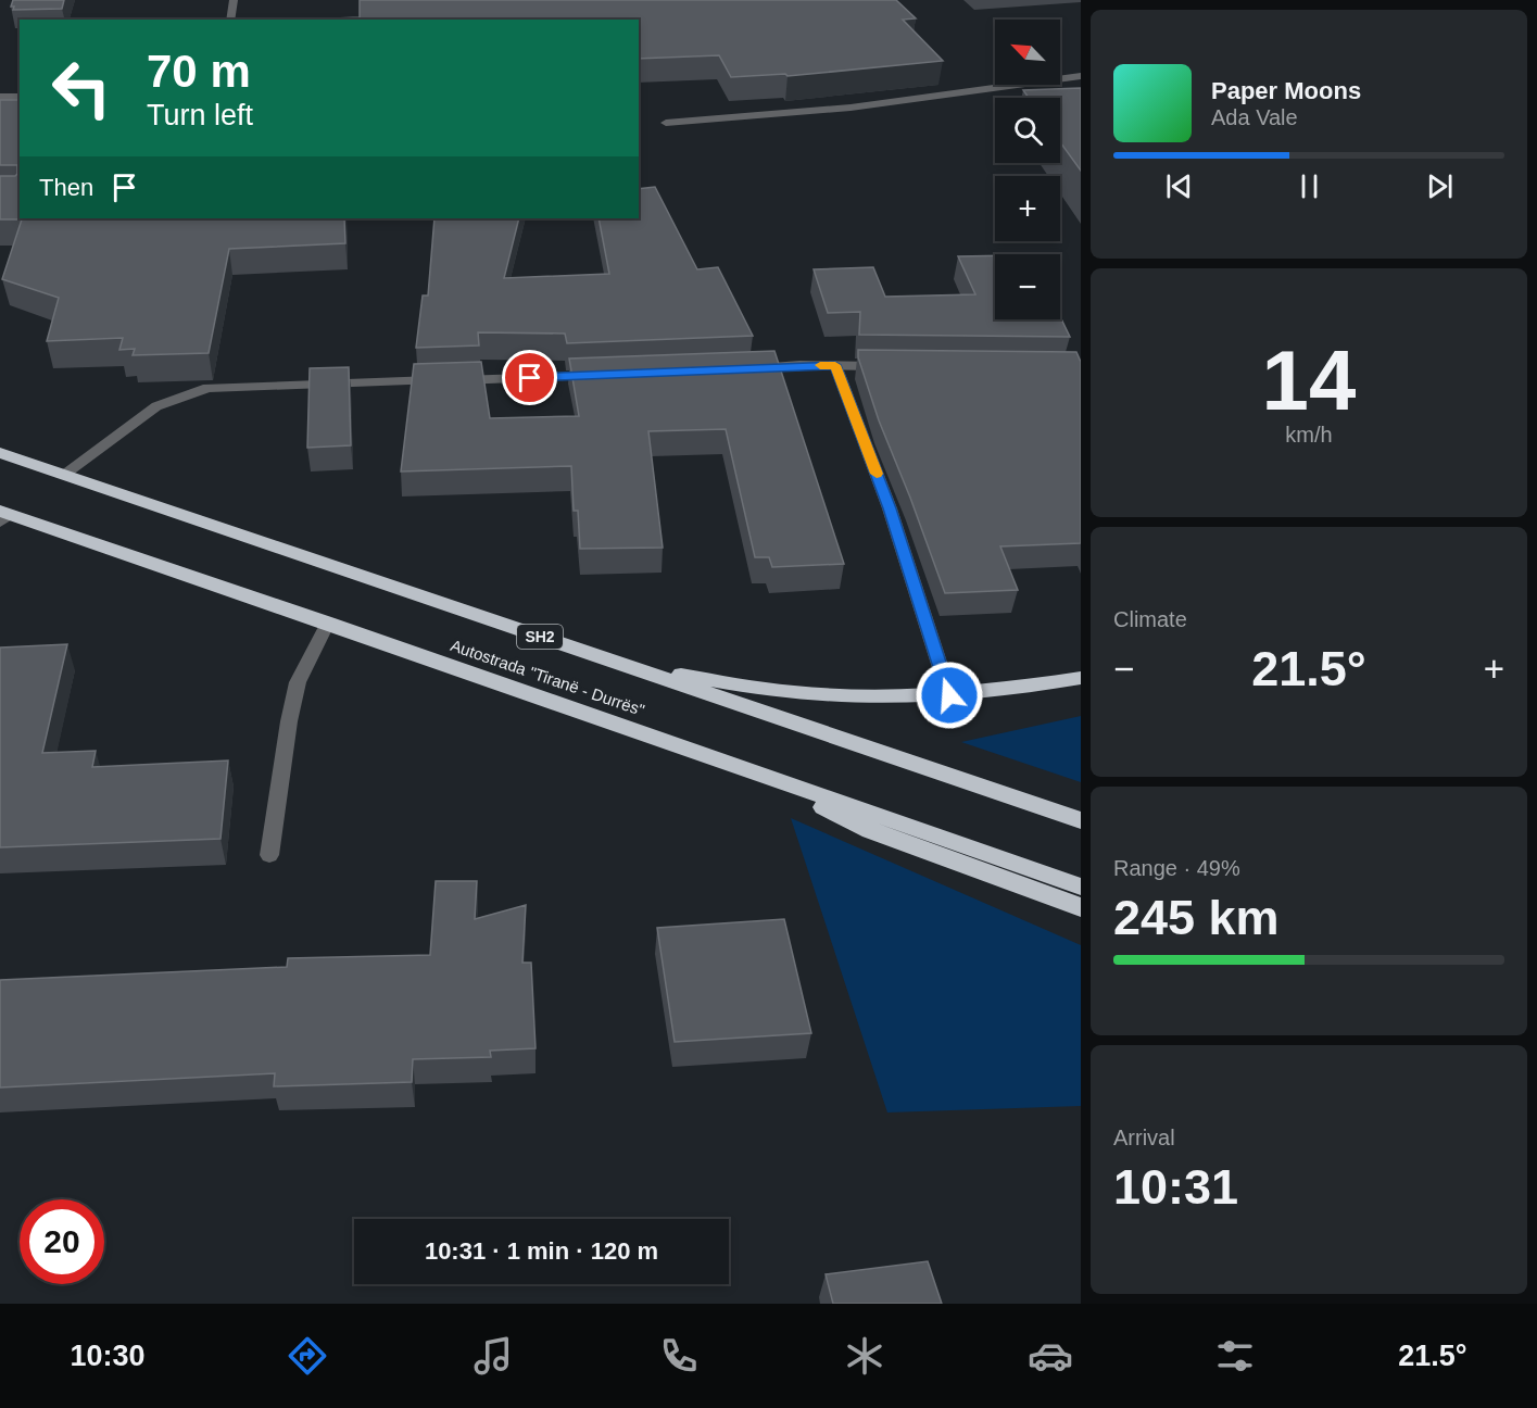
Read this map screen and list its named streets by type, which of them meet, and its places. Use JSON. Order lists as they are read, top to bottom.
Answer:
{
  "streets": {
    "highway": ["SH2", "Autostrada \"Tiranë - Durrës\""]
  },
  "north": "top left",
  "page": {
    "map_buttons": ["+", "−"],
    "turn": ["70 m", "Turn left"],
    "song": ["Paper Moons", "Ada Vale"],
    "then": "Then",
    "tile": [
      ["14", "km/h"],
      "Climate",
      ["Range · 49%", "245 km"],
      ["Arrival", "10:31"]
    ],
    "heat": ["−", "21.5°", "+"],
    "limit": "20",
    "trip": "10:31 · 1 min · 120 m",
    "tabs": ["10:30", "21.5°"]
  }
}
